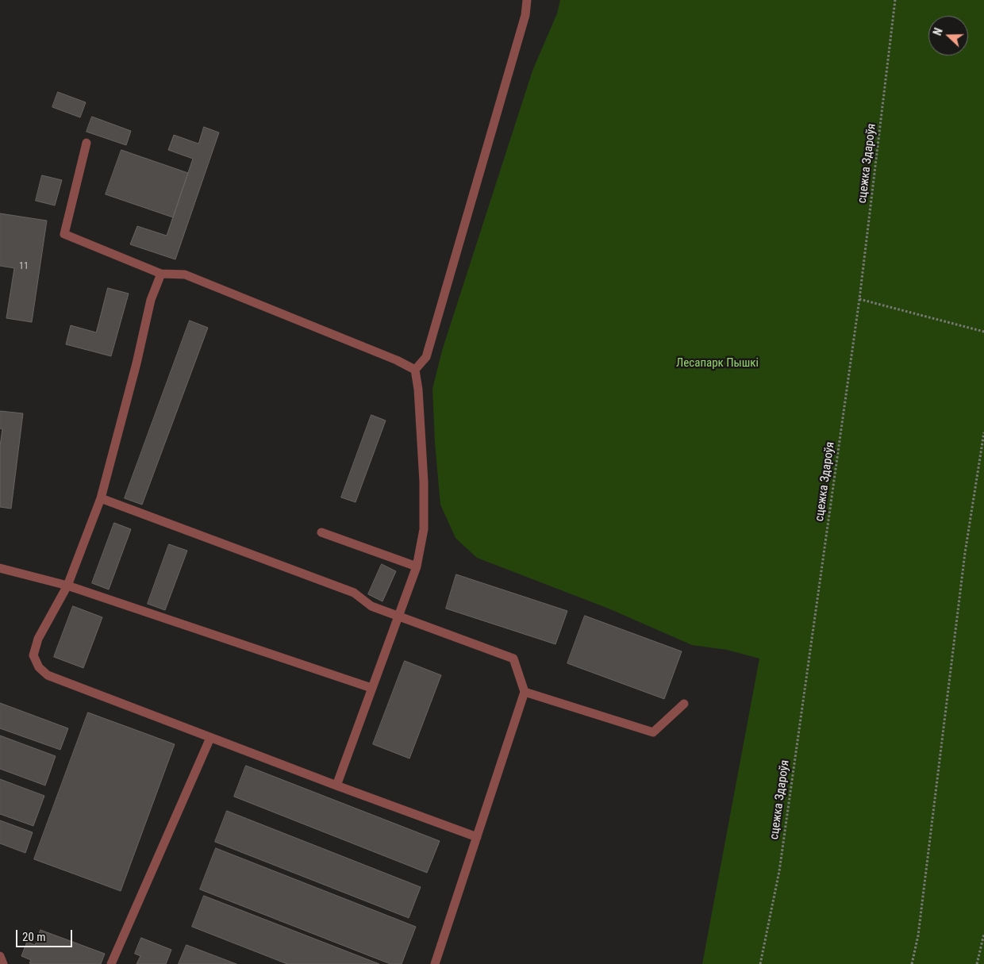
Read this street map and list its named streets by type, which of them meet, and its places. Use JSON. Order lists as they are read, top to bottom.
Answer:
{
  "streets": {
    "path": ["сцежка Здароўя"]
  },
  "parks": ["Лесапарк Пышкі"],
  "house_numbers": ["11"],
  "scale_bar": "20 m",
  "north": "left"
}
